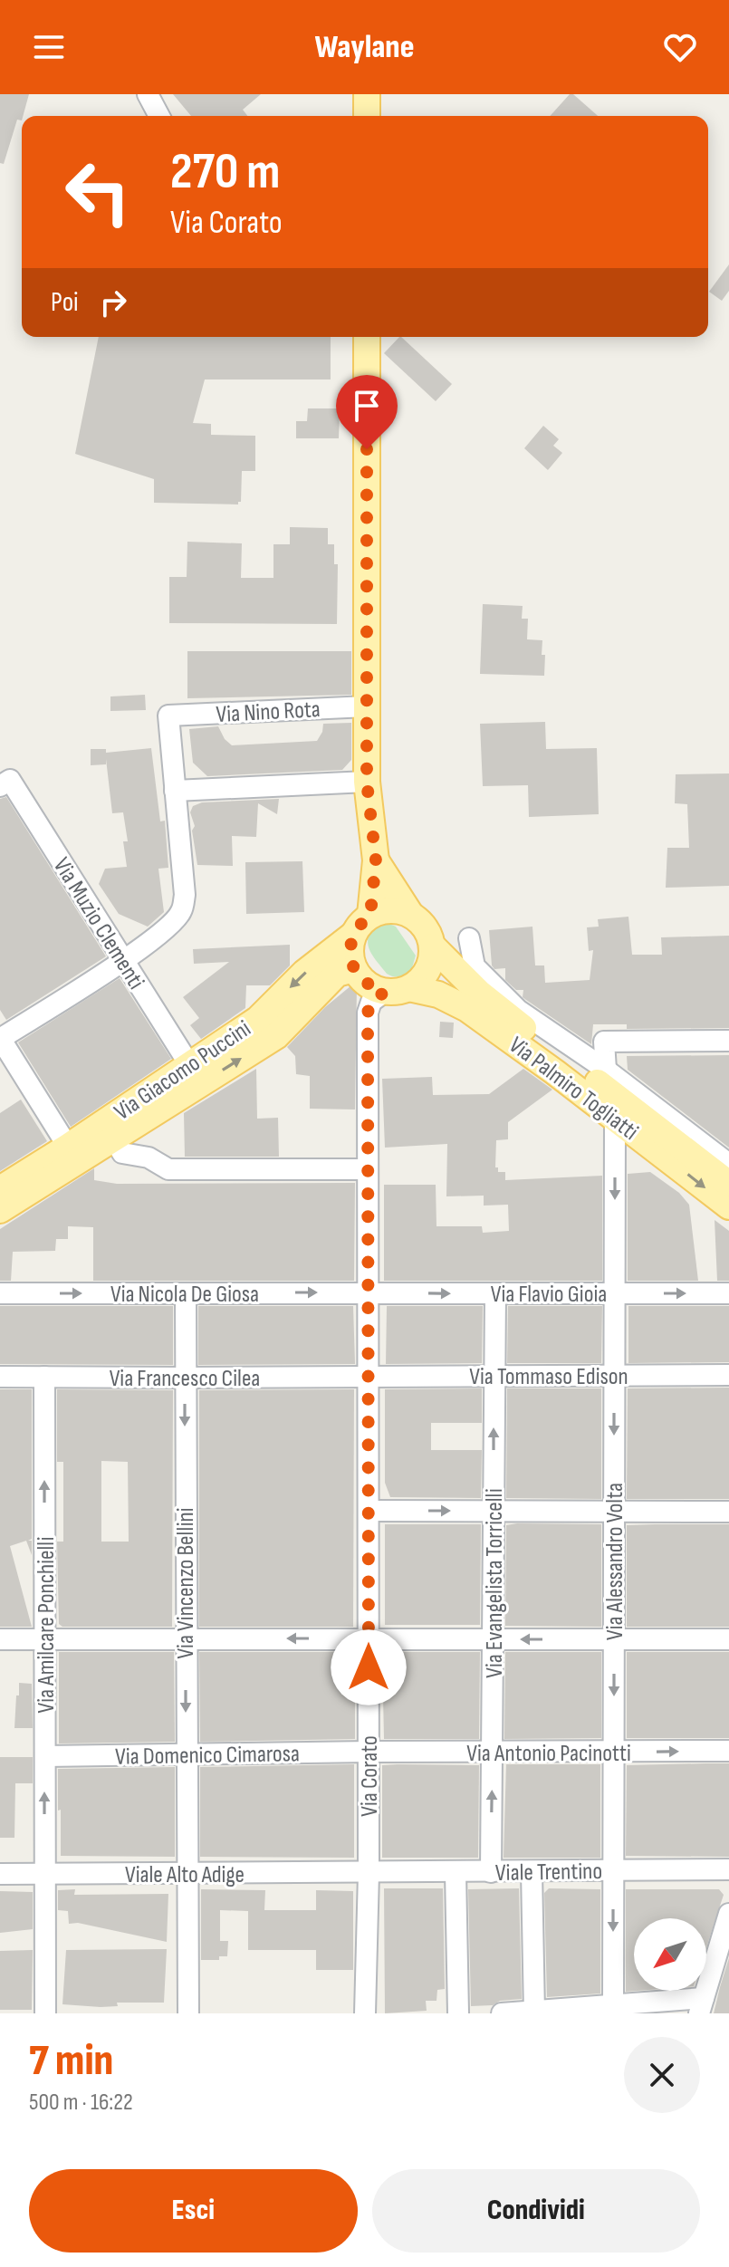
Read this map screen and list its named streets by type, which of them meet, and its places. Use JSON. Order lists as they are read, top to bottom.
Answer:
{
  "streets": {
    "main road": ["Via Giacomo Puccini", "Via Palmiro Togliatti", "Via Corato"],
    "street": [
      "Via Nino Rota",
      "Via Muzio Clementi",
      "Via Nicola De Giosa",
      "Via Flavio Gioia",
      "Via Tommaso Edison",
      "Via Francesco Cilea",
      "Via Alessandro Volta",
      "Via Vincenzo Bellini",
      "Via Evangelista Torricelli",
      "Via Amilcare Ponchielli",
      "Via Antonio Pacinotti",
      "Via Domenico Cimarosa",
      "Viale Trentino",
      "Viale Alto Adige"
    ]
  },
  "crossings": [
    ["Via Muzio Clementi", "Via Giacomo Puccini"],
    ["Via Giacomo Puccini", "Via Palmiro Togliatti"],
    ["Via Giacomo Puccini", "Via Corato"],
    ["Via Palmiro Togliatti", "Via Alessandro Volta"],
    ["Via Palmiro Togliatti", "Via Corato"],
    ["Via Nicola De Giosa", "Via Flavio Gioia"],
    ["Via Nicola De Giosa", "Via Vincenzo Bellini"],
    ["Via Nicola De Giosa", "Via Corato"],
    ["Via Flavio Gioia", "Via Alessandro Volta"],
    ["Via Flavio Gioia", "Via Evangelista Torricelli"],
    ["Via Flavio Gioia", "Via Corato"],
    ["Via Tommaso Edison", "Via Francesco Cilea"],
    ["Via Tommaso Edison", "Via Alessandro Volta"],
    ["Via Tommaso Edison", "Via Evangelista Torricelli"],
    ["Via Tommaso Edison", "Via Corato"],
    ["Via Francesco Cilea", "Via Vincenzo Bellini"],
    ["Via Francesco Cilea", "Via Amilcare Ponchielli"],
    ["Via Francesco Cilea", "Via Corato"],
    ["Via Alessandro Volta", "Via Antonio Pacinotti"],
    ["Via Alessandro Volta", "Viale Trentino"],
    ["Via Vincenzo Bellini", "Via Domenico Cimarosa"],
    ["Via Vincenzo Bellini", "Viale Alto Adige"],
    ["Via Evangelista Torricelli", "Via Antonio Pacinotti"],
    ["Via Evangelista Torricelli", "Viale Trentino"],
    ["Via Amilcare Ponchielli", "Via Domenico Cimarosa"],
    ["Via Amilcare Ponchielli", "Viale Alto Adige"],
    ["Via Antonio Pacinotti", "Via Domenico Cimarosa"],
    ["Via Antonio Pacinotti", "Via Corato"],
    ["Via Domenico Cimarosa", "Via Corato"],
    ["Via Corato", "Viale Trentino"],
    ["Via Corato", "Viale Alto Adige"],
    ["Viale Trentino", "Viale Alto Adige"]
  ],
  "one_way": [
    "Via Flavio Gioia",
    "Via Vincenzo Bellini",
    "Via Evangelista Torricelli",
    "Via Amilcare Ponchielli"
  ],
  "north": "bottom left",
  "page": {
    "header": "Waylane",
    "turn": ["270 m", "Via Corato"],
    "then": "Poi",
    "heading": ["7 min", "500 m · 16:22"],
    "buttons": ["Esci", "Condividi"]
  }
}
